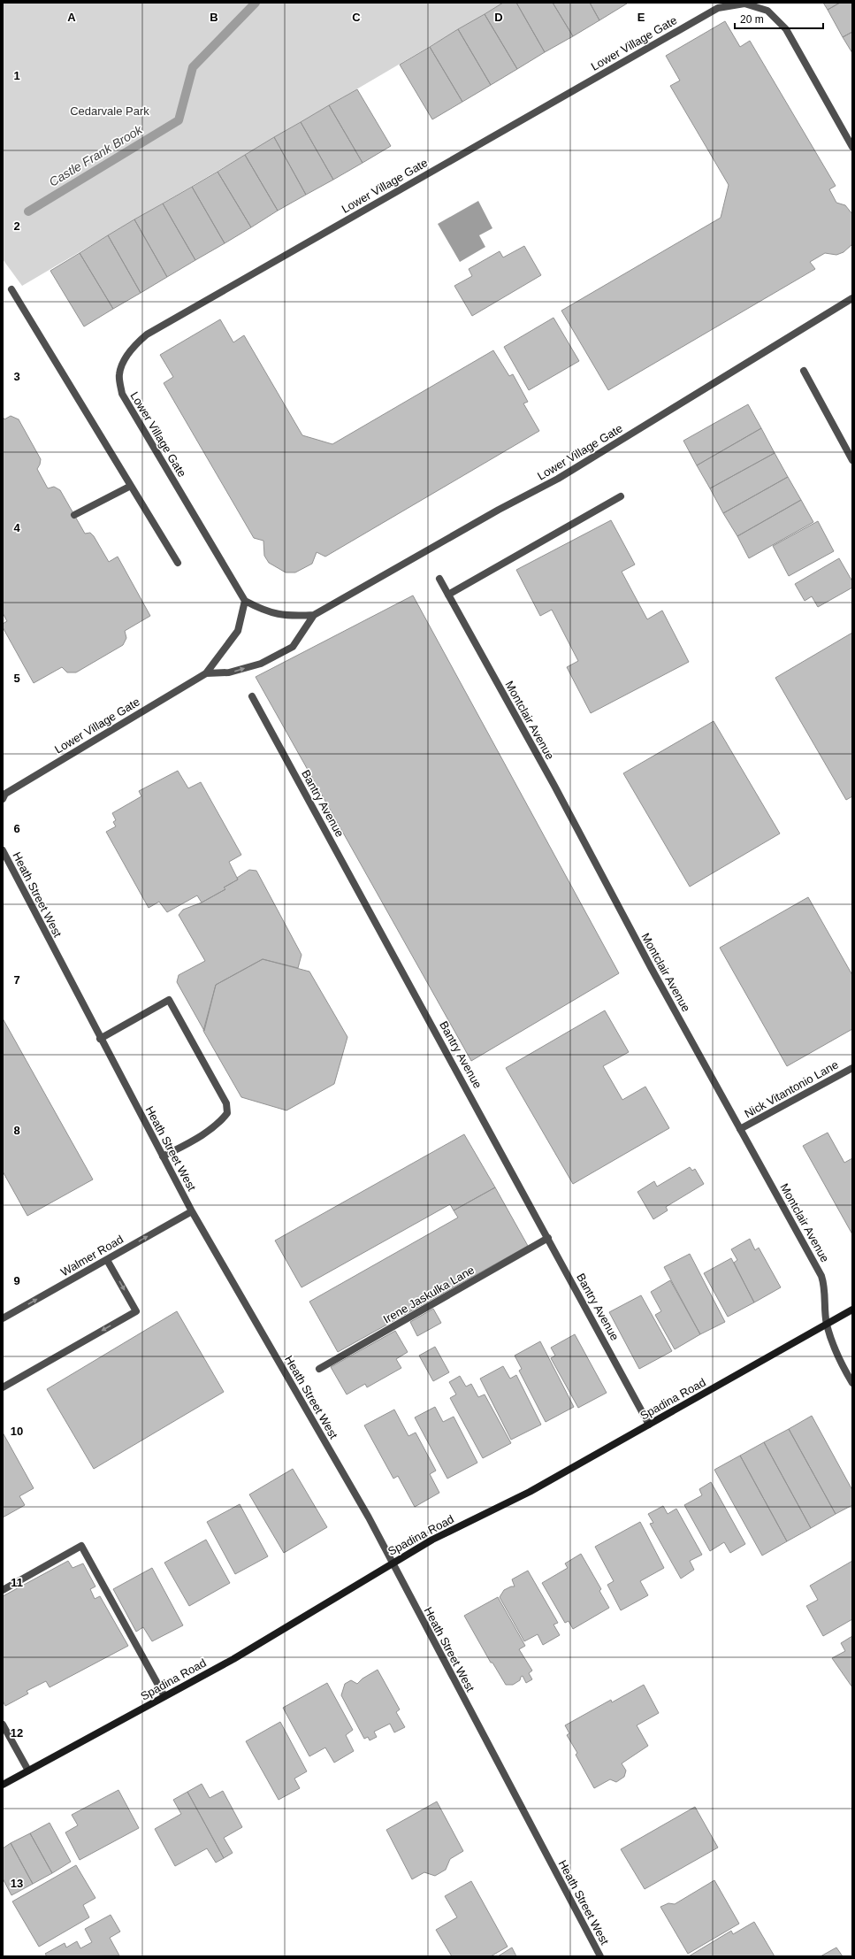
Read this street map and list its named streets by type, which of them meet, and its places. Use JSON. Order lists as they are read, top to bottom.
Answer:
{
  "streets": {
    "street": [
      "Lower Village Gate",
      "Montclair Avenue",
      "Bantry Avenue",
      "Heath Street West",
      "Nick Vitantonio Lane",
      "Walmer Road",
      "Irene Jaskulka Lane",
      "Spadina Road"
    ]
  },
  "crossings": [
    ["Montclair Avenue", "Nick Vitantonio Lane"],
    ["Montclair Avenue", "Spadina Road"],
    ["Bantry Avenue", "Irene Jaskulka Lane"],
    ["Bantry Avenue", "Spadina Road"],
    ["Heath Street West", "Walmer Road"],
    ["Heath Street West", "Spadina Road"]
  ],
  "one_way": ["Walmer Road"],
  "water": ["Castle Frank Brook"],
  "parks": ["Cedarvale Park"],
  "scale_bar": "20 m",
  "grid": {
    "columns": [
      "A",
      "B",
      "C",
      "D",
      "E"
    ],
    "rows": [
      "1",
      "2",
      "3",
      "4",
      "5",
      "6",
      "7",
      "8",
      "9",
      "10",
      "11",
      "12",
      "13"
    ]
  }
}
